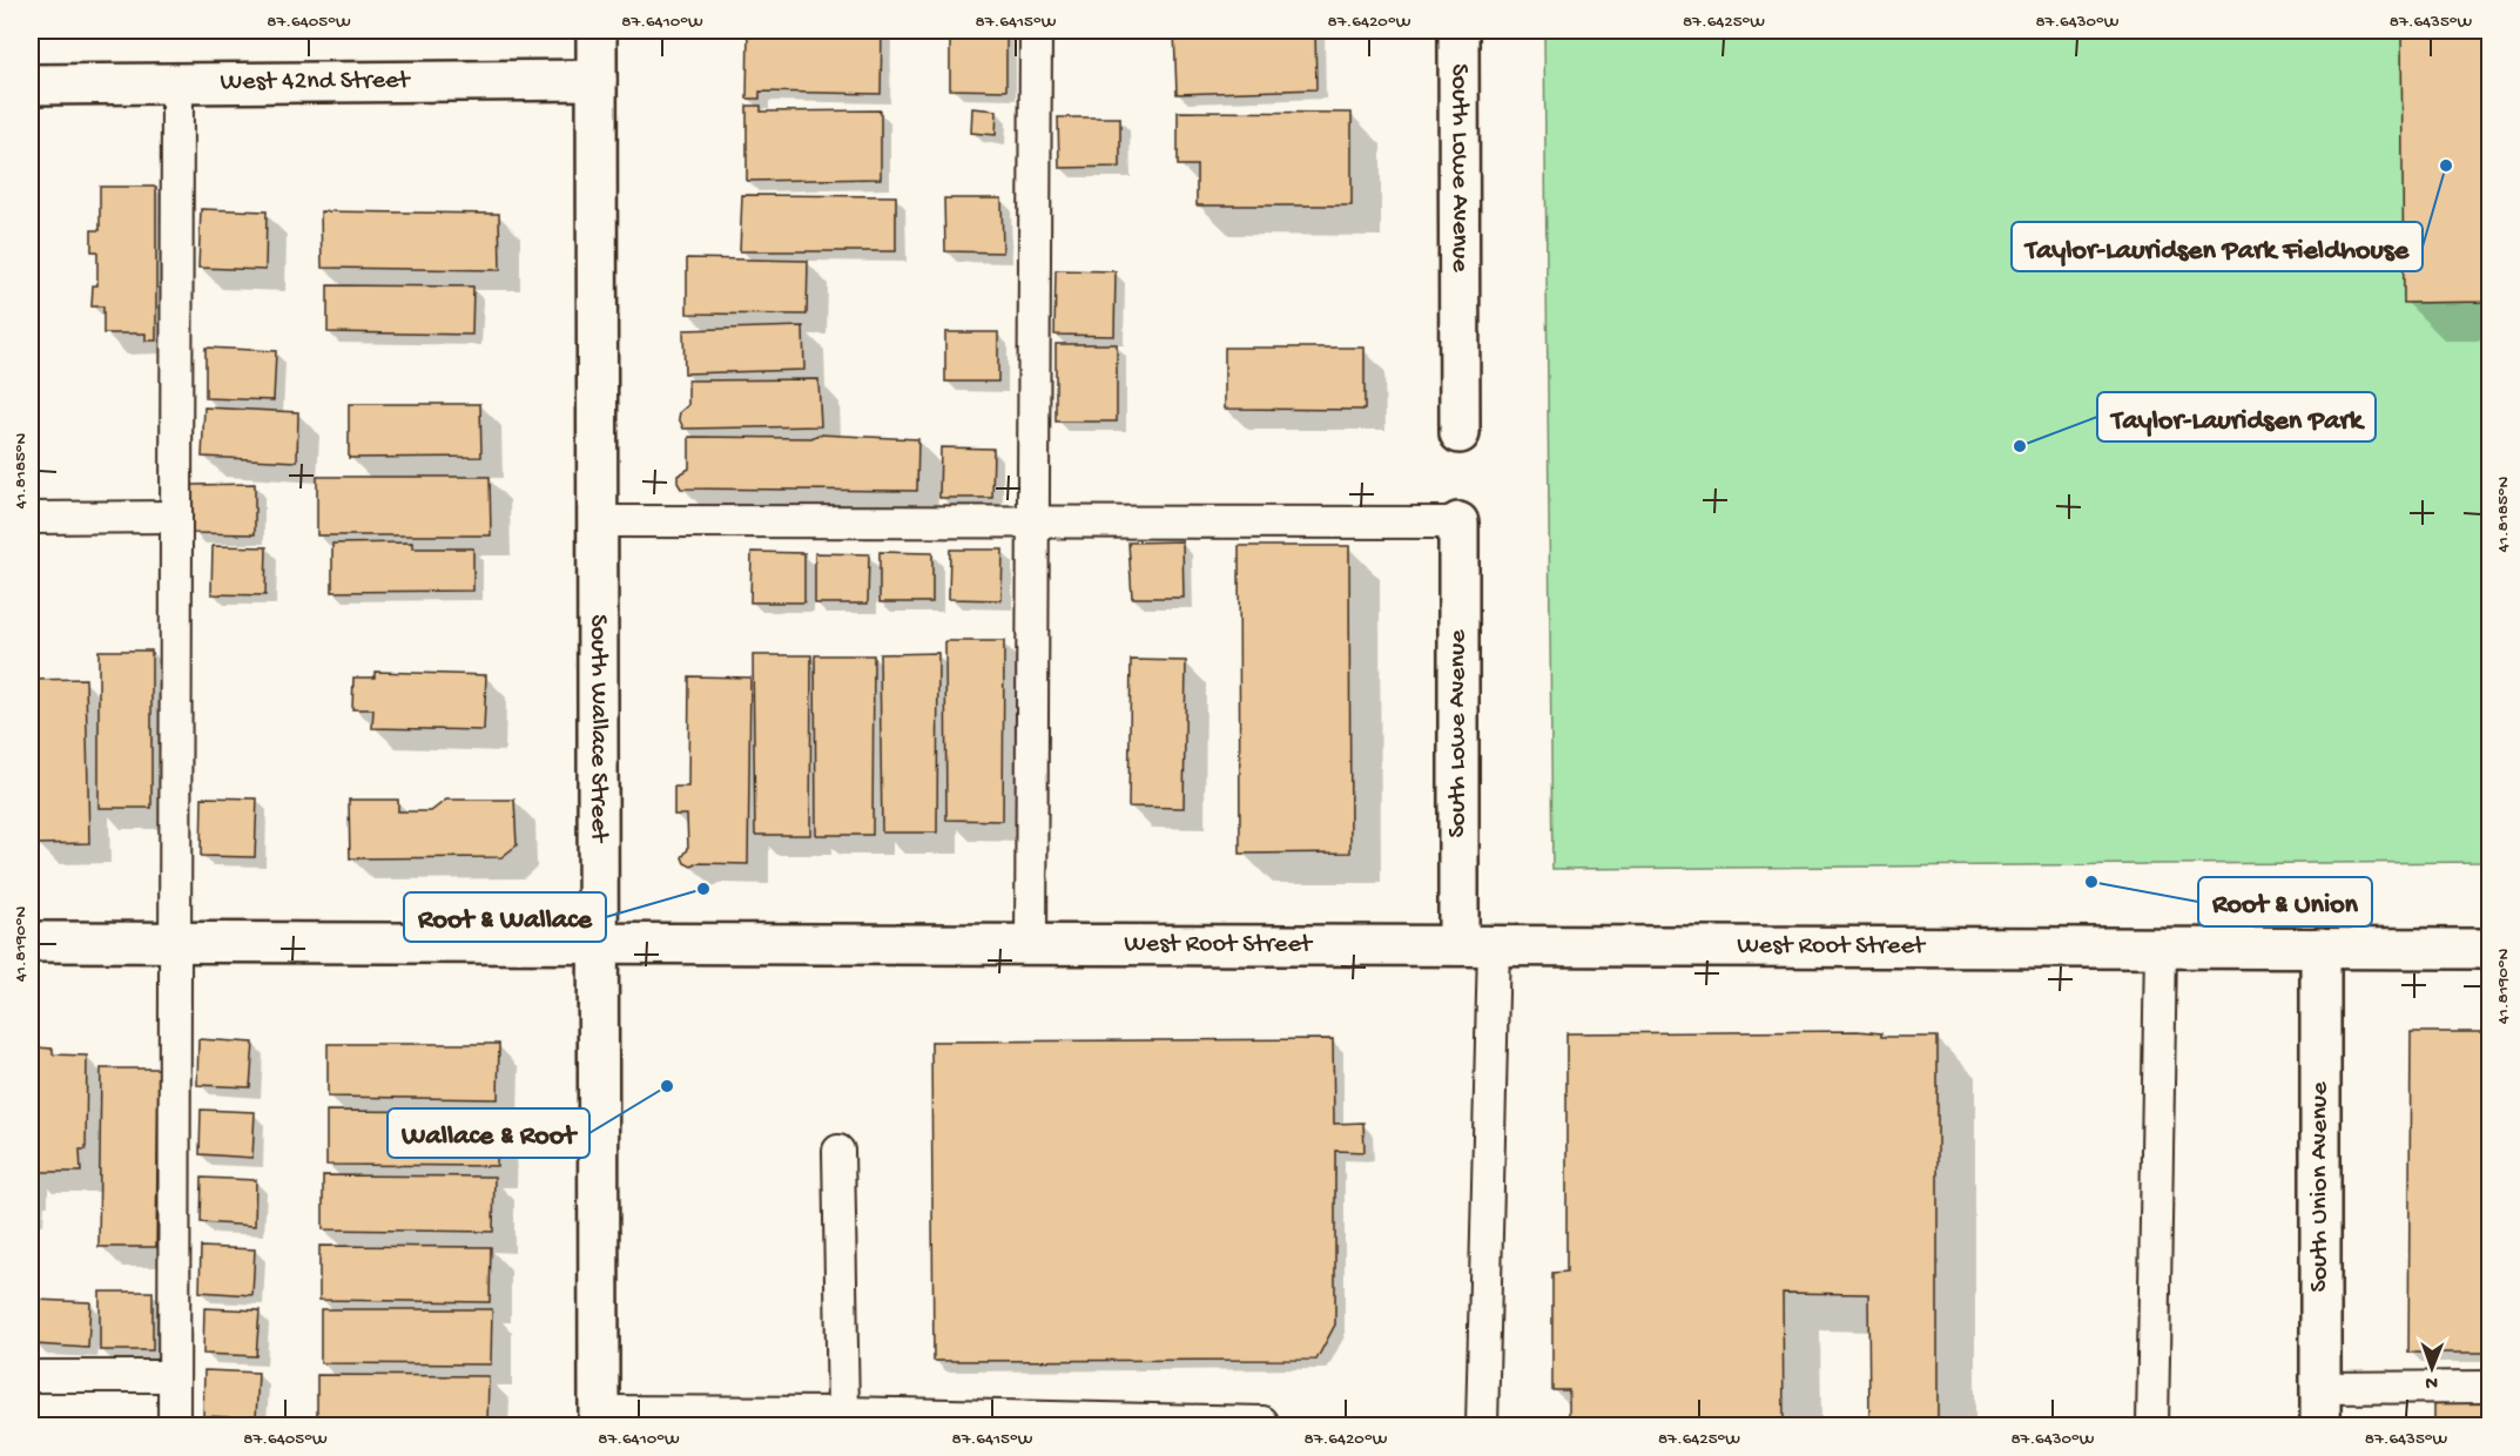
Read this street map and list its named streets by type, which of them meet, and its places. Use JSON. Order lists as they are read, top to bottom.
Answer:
{
  "streets": {
    "street": [
      "West 42nd Street",
      "South Lowe Avenue",
      "South Wallace Street",
      "West Root Street",
      "South Union Avenue"
    ]
  },
  "crossings": [
    ["West 42nd Street", "South Wallace Street"],
    ["South Lowe Avenue", "West Root Street"],
    ["South Wallace Street", "West Root Street"],
    ["West Root Street", "South Union Avenue"]
  ],
  "places": [
    "Taylor-Lauridsen Park Fieldhouse",
    "Taylor-Lauridsen Park",
    "Root & Union",
    "Root & Wallace",
    "Wallace & Root"
  ],
  "north": "bottom",
  "coordinates": [
    "87.6405°W",
    "87.6410°W",
    "87.6415°W",
    "87.6420°W",
    "87.6425°W",
    "87.6430°W",
    "87.6435°W",
    "41.8185°N",
    "41.8190°N"
  ]
}
